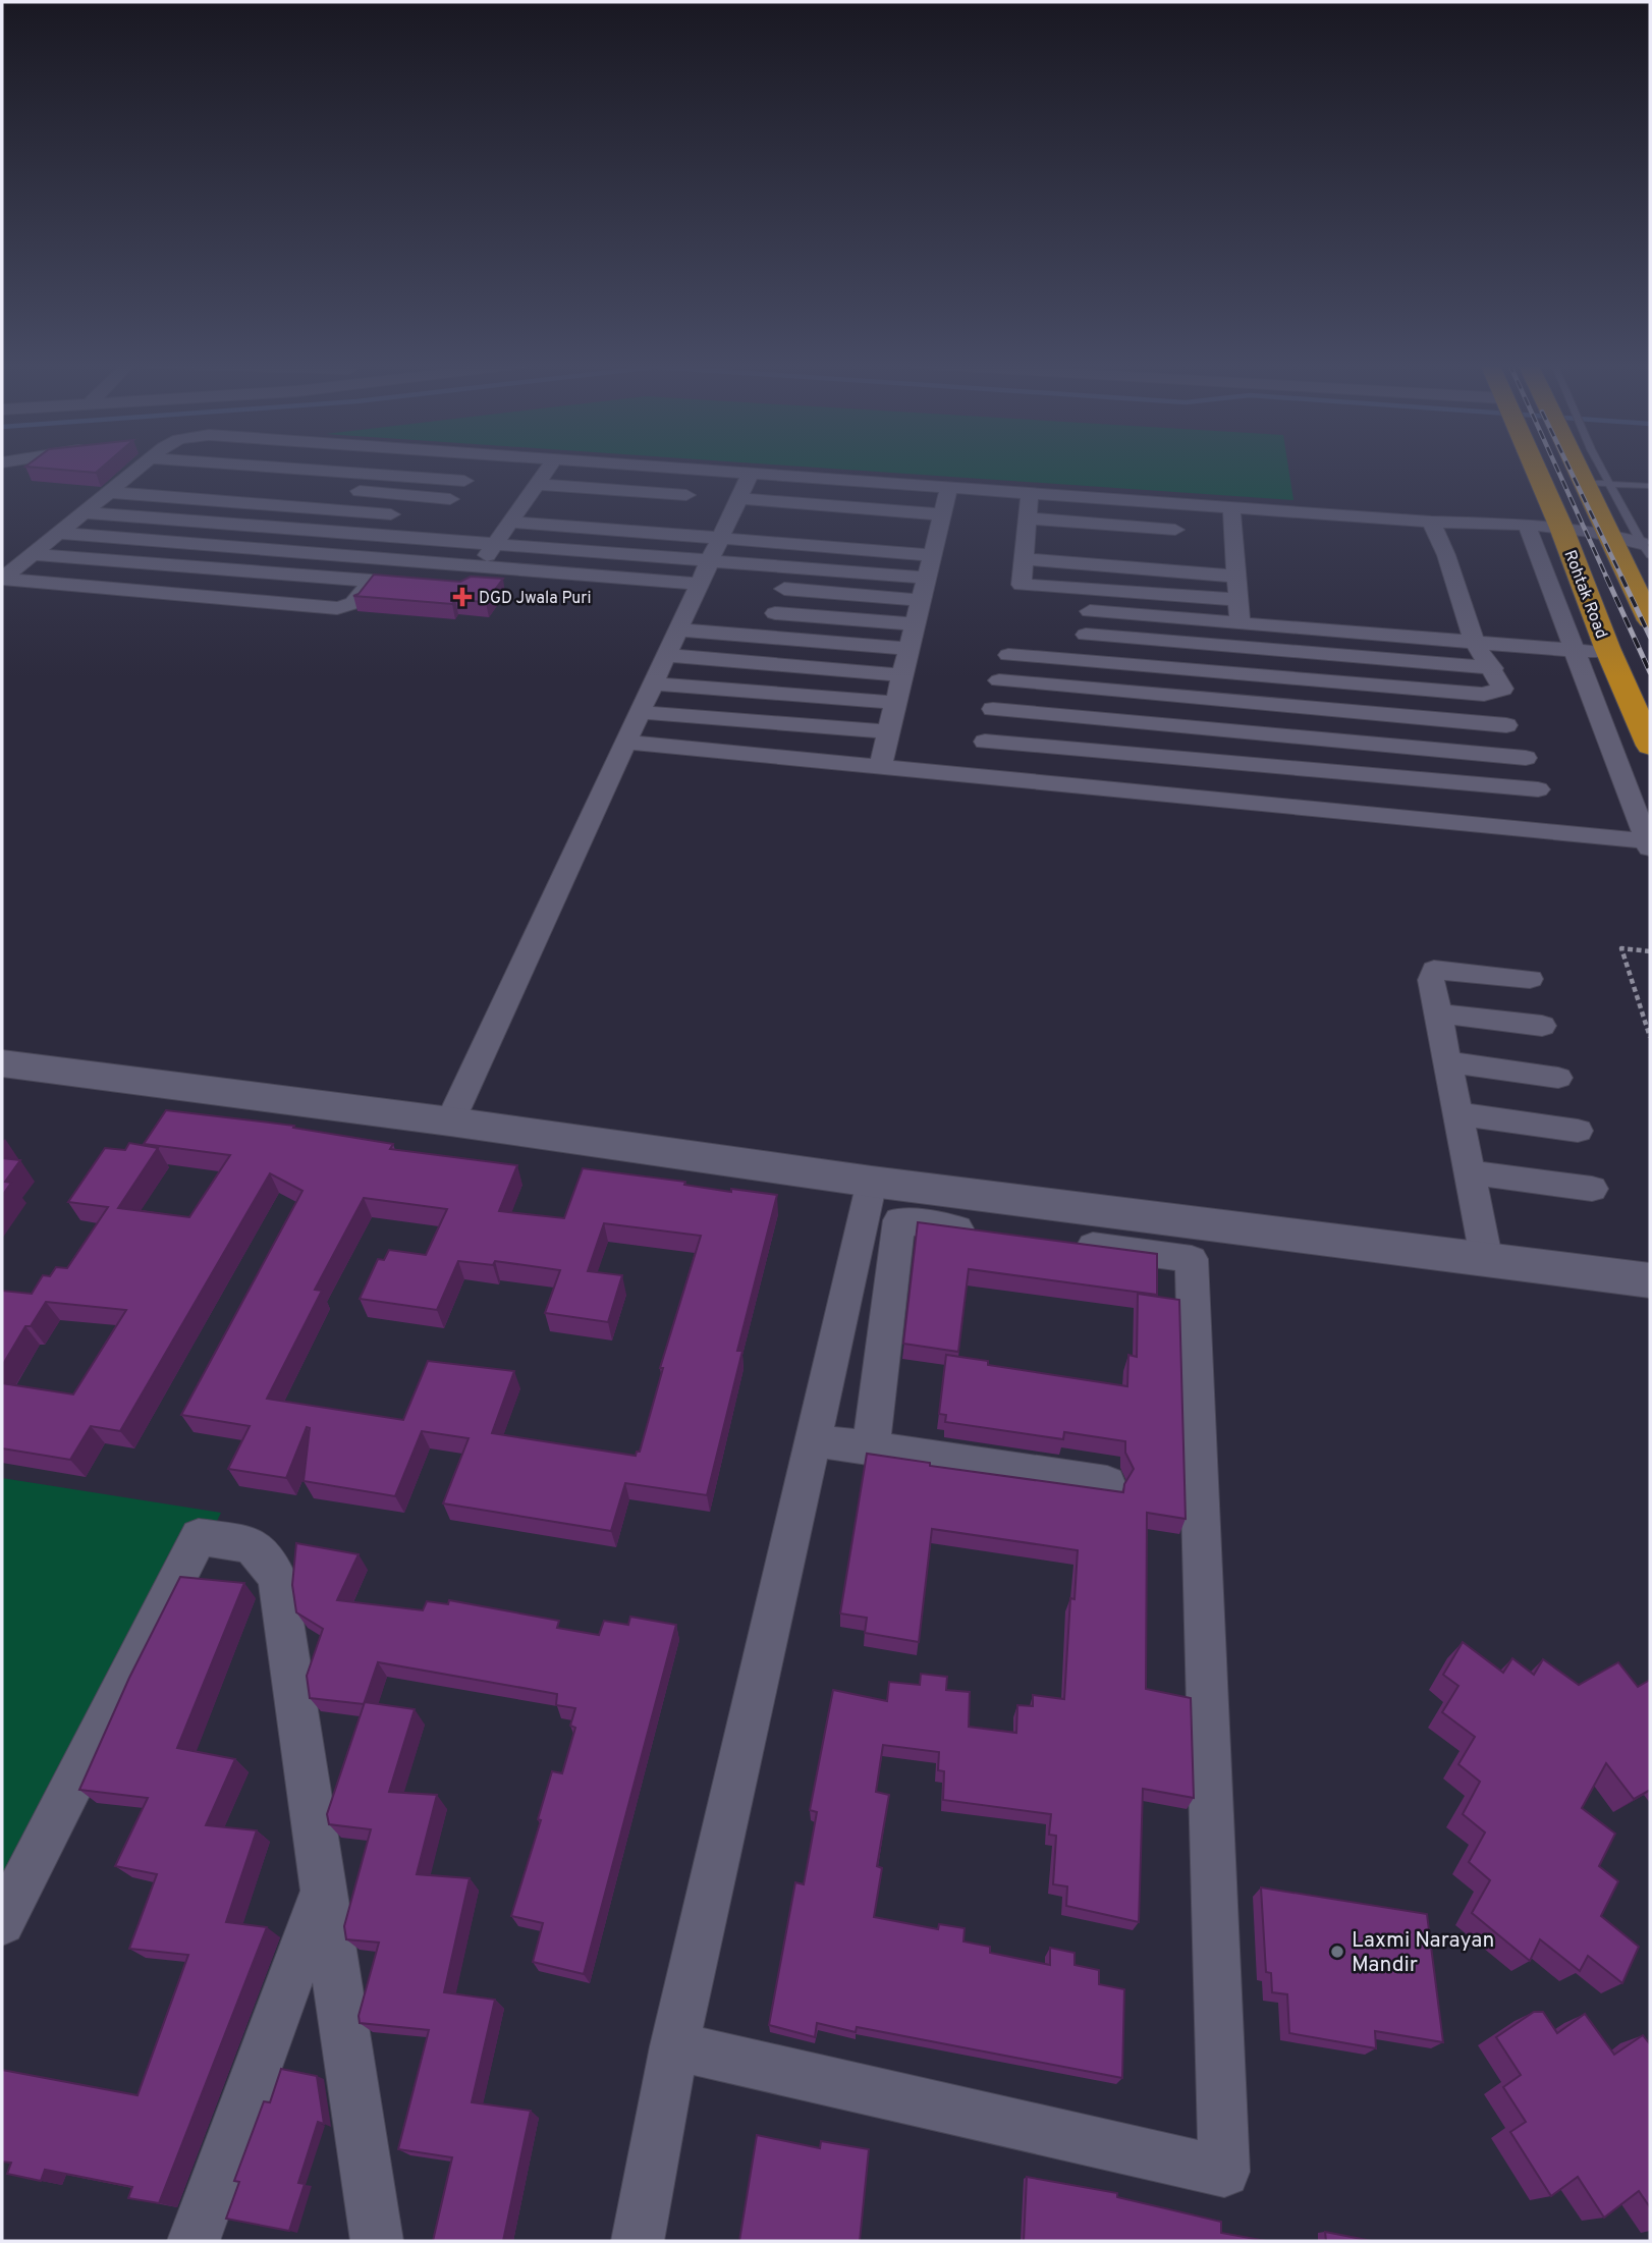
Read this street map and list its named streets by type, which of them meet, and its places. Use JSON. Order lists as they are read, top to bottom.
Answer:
{
  "streets": {
    "highway": ["Rohtak Road"]
  },
  "places": {
    "health": ["DGD Jwala Puri"],
    "other": ["Laxmi Narayan Mandir"]
  }
}
